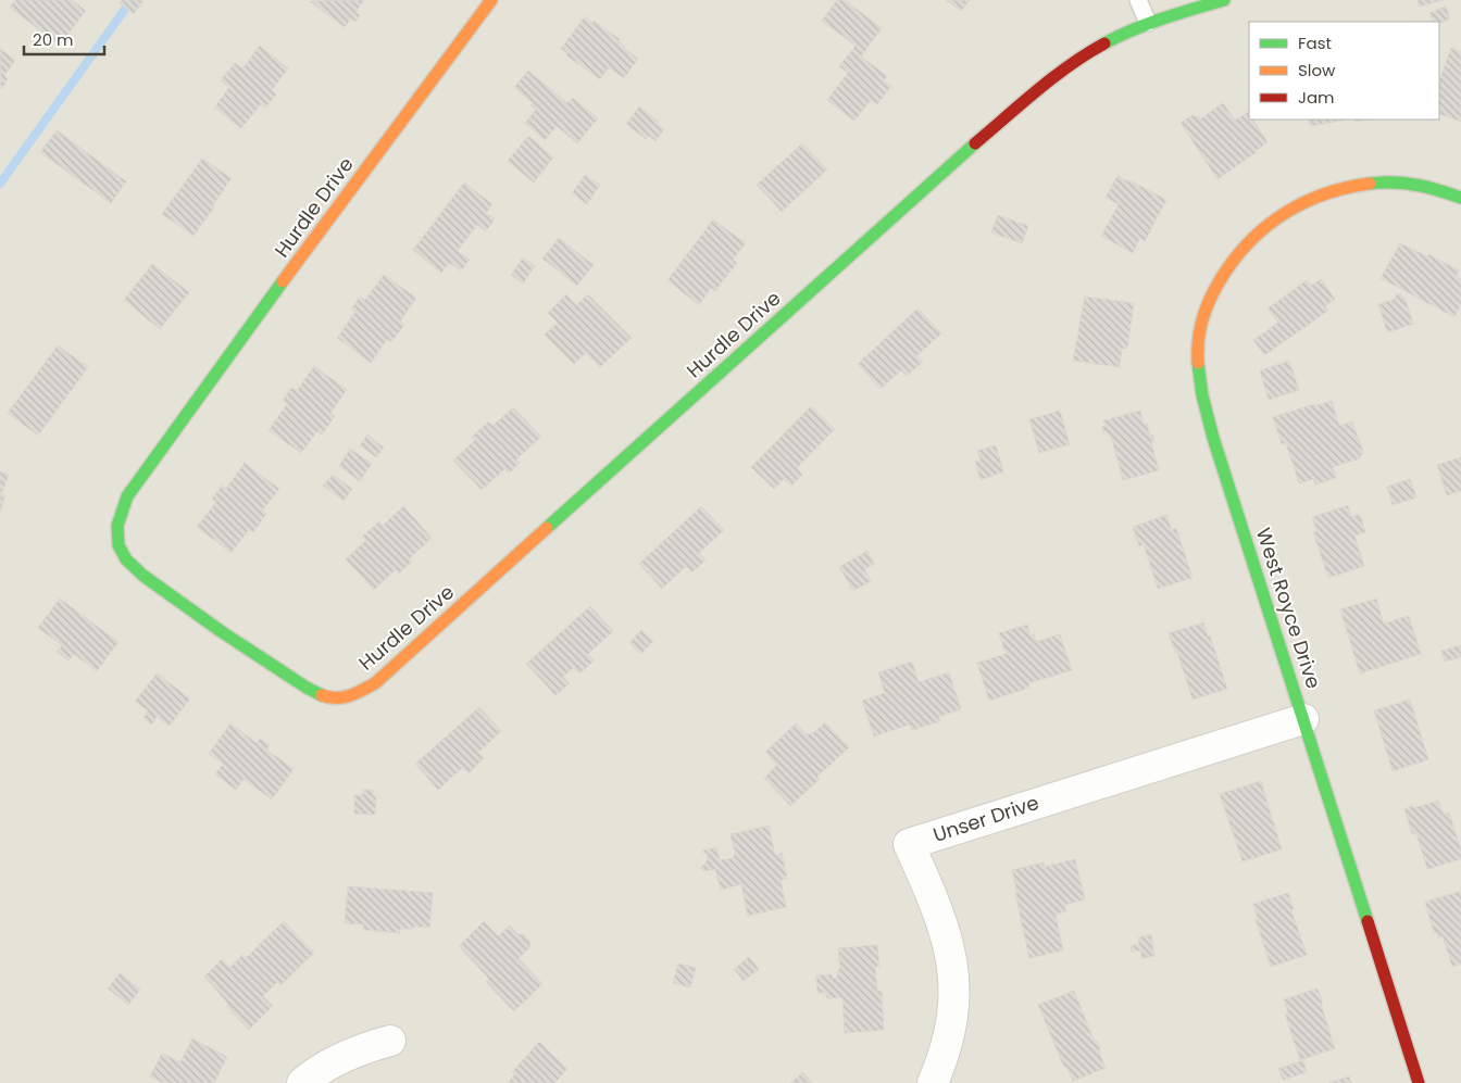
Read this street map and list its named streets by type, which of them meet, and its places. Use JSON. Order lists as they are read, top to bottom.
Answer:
{
  "streets": {
    "street": ["Hurdle Drive", "West Royce Drive", "Unser Drive"]
  },
  "crossings": [
    ["West Royce Drive", "Unser Drive"]
  ],
  "legend": ["Fast", "Slow", "Jam"],
  "scale_bar": "20 m"
}
